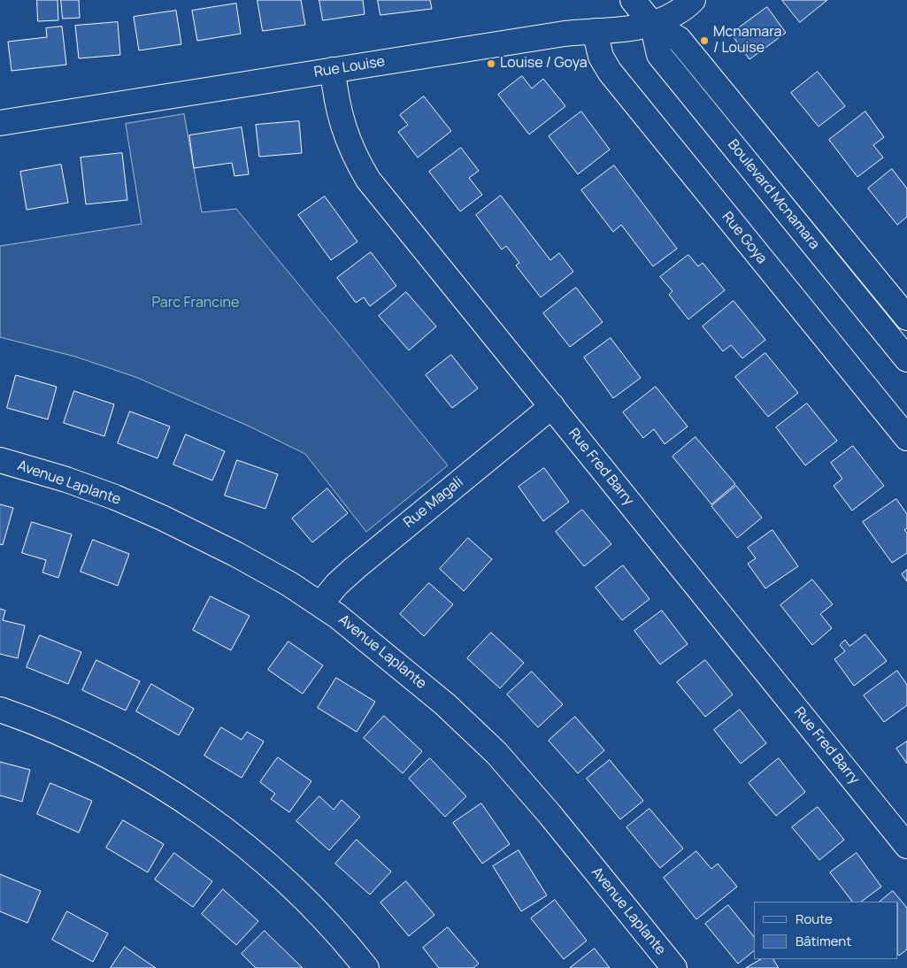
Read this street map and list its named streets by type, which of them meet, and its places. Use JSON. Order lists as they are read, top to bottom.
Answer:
{
  "streets": {
    "street": [
      "Rue Louise",
      "Boulevard Mcnamara",
      "Rue Goya",
      "Rue Fred Barry",
      "Avenue Laplante",
      "Rue Magali"
    ]
  },
  "crossings": [
    ["Rue Louise", "Boulevard Mcnamara"],
    ["Rue Louise", "Rue Goya"],
    ["Rue Louise", "Rue Fred Barry"],
    ["Rue Fred Barry", "Rue Magali"],
    ["Avenue Laplante", "Rue Magali"]
  ],
  "parks": ["Parc Francine"],
  "places": ["Mcnamara / Louise", "Louise / Goya"],
  "legend": ["Route", "Bâtiment"]
}
